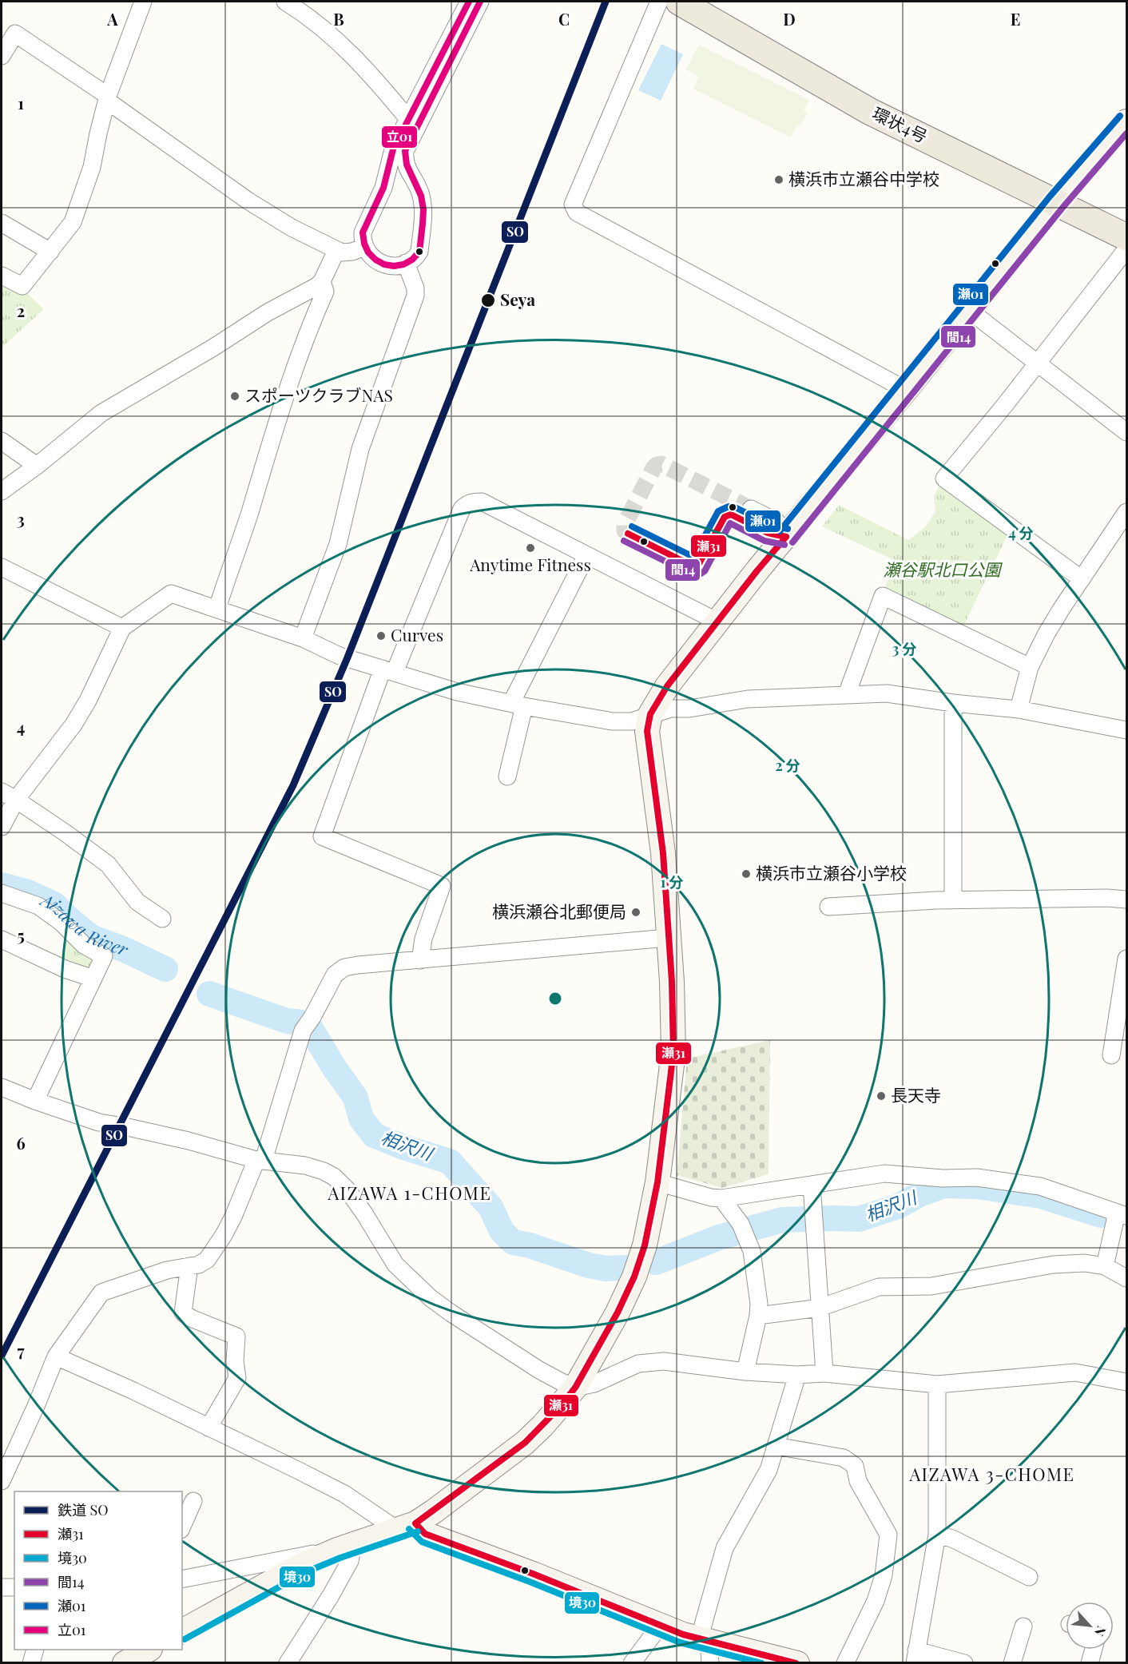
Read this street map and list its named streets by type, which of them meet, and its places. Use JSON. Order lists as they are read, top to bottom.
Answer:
{
  "streets": {
    "main road": ["環状4号"]
  },
  "districts": ["AIZAWA 1-CHOME", "AIZAWA 3-CHOME"],
  "water": ["Aizawa River", "相沢川"],
  "parks": ["瀬谷駅北口公園"],
  "places": [
    "横浜市立瀬谷中学校",
    "Seya",
    "スポーツクラブNAS",
    "Anytime Fitness",
    "Curves",
    "横浜市立瀬谷小学校",
    "横浜瀬谷北郵便局",
    "長天寺"
  ],
  "lines": [
    "rail line SO",
    "transit line 立01",
    "transit line 瀬01",
    "transit line 間14",
    "transit line 瀬31",
    "transit line 境30"
  ],
  "legend": [
    "鉄道 SO",
    "瀬31",
    "境30",
    "間14",
    "瀬01",
    "立01"
  ],
  "north": "bottom right",
  "grid": {
    "columns": [
      "A",
      "B",
      "C",
      "D",
      "E"
    ],
    "rows": [
      "1",
      "2",
      "3",
      "4",
      "5",
      "6",
      "7"
    ]
  },
  "rings": [
    "4 分",
    "3 分",
    "2 分",
    "1 分"
  ]
}
